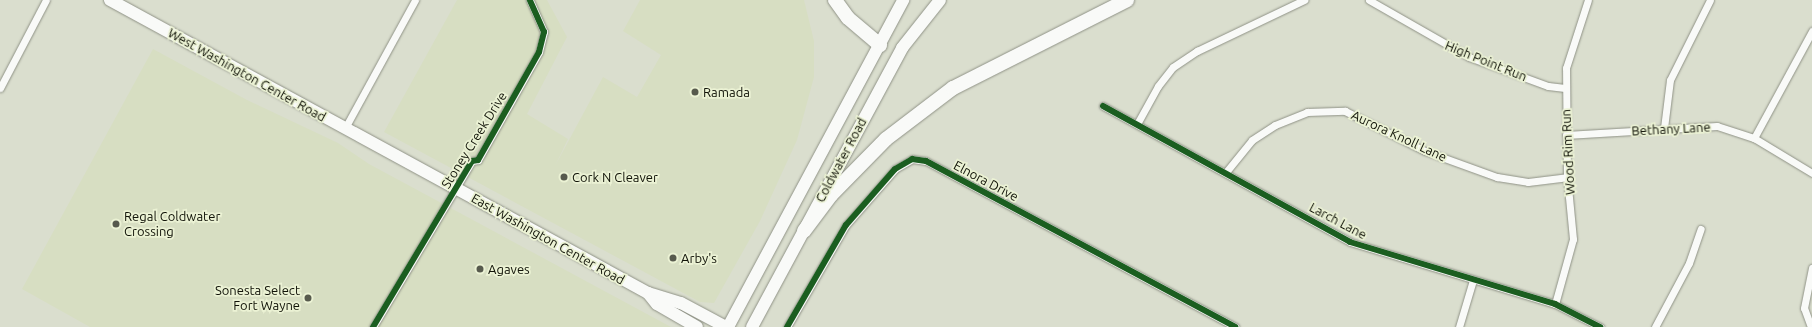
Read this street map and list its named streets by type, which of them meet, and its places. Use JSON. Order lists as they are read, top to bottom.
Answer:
{
  "streets": {
    "main road": ["West Washington Center Road", "Coldwater Road", "East Washington Center Road"],
    "street": [
      "High Point Run",
      "Bethany Lane",
      "Aurora Knoll Lane",
      "Stoney Creek Drive",
      "Wood Rim Run",
      "Elnora Drive",
      "Larch Lane"
    ]
  },
  "crossings": [
    ["High Point Run", "Wood Rim Run"],
    ["West Washington Center Road", "East Washington Center Road"],
    ["Bethany Lane", "Wood Rim Run"],
    ["Aurora Knoll Lane", "Wood Rim Run"],
    ["Aurora Knoll Lane", "Larch Lane"],
    ["Stoney Creek Drive", "East Washington Center Road"],
    ["Wood Rim Run", "Larch Lane"],
    ["Coldwater Road", "East Washington Center Road"]
  ],
  "places": [
    "Ramada",
    "Cork N Cleaver",
    "Regal Coldwater Crossing",
    "Arby's",
    "Agaves",
    "Sonesta Select Fort Wayne"
  ]
}
